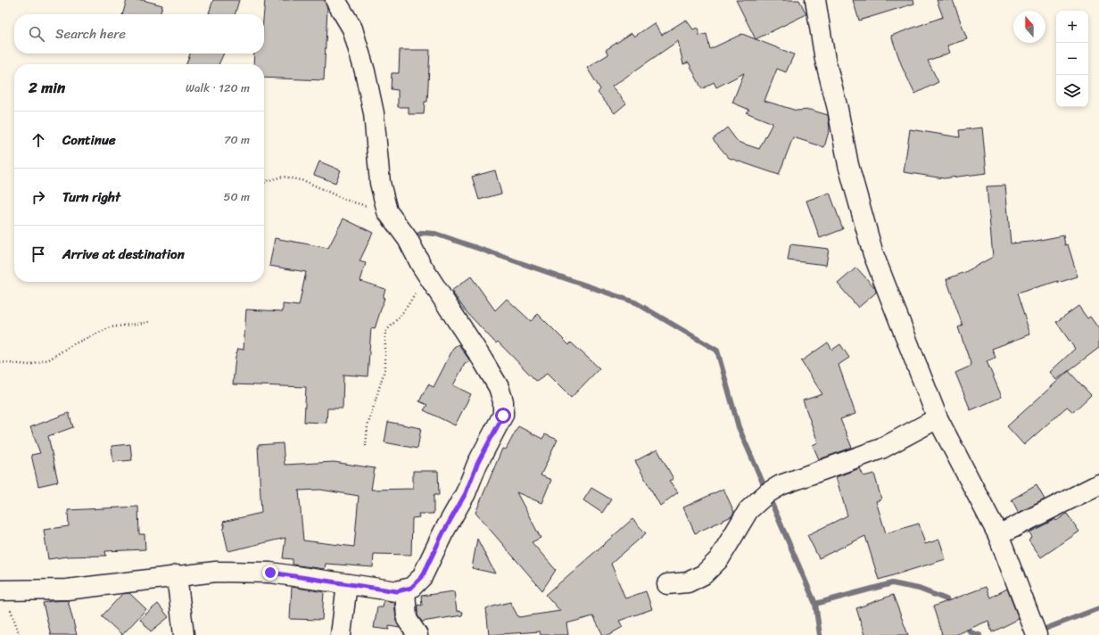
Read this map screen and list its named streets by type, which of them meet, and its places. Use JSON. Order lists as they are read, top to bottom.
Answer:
{
  "north": "top",
  "page": {
    "map_buttons": ["+", "−"],
    "search": "Search here",
    "heading": ["2 min", "Walk · 120 m"],
    "list": [
      ["Continue", "70 m"],
      ["Turn right", "50 m"],
      "Arrive at destination"
    ]
  }
}
